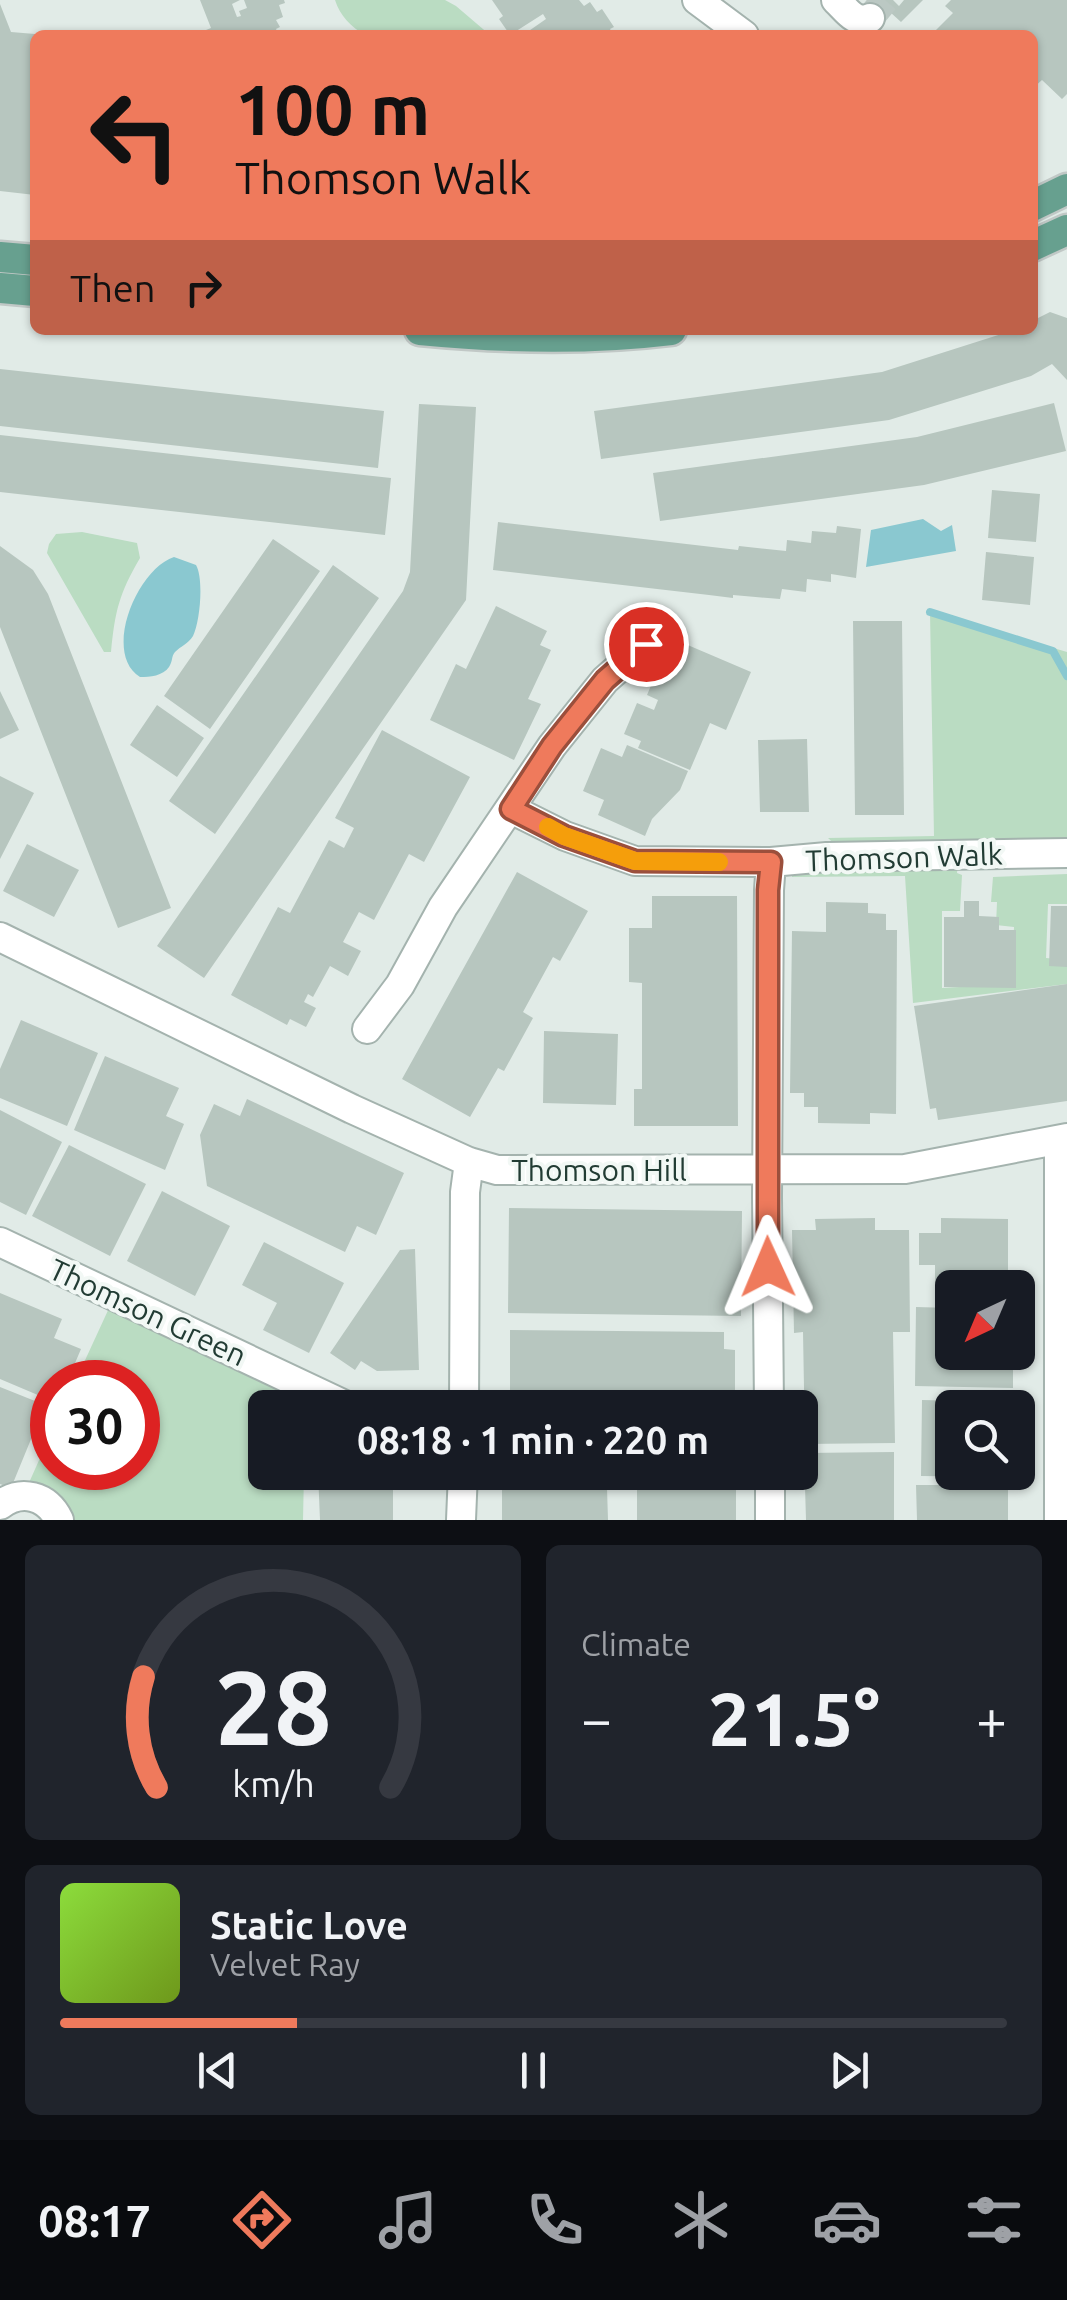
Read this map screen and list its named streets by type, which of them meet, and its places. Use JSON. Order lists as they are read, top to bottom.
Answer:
{
  "streets": {
    "street": ["Thomson Walk", "Thomson Hill", "Thomson Green"]
  },
  "north": "bottom left",
  "page": {
    "turn": ["100 m", "Thomson Walk"],
    "then": "Then",
    "limit": "30",
    "trip": "08:18 · 1 min · 220 m",
    "tile": "Climate",
    "heat": ["−", "21.5°", "+"],
    "song": ["Static Love", "Velvet Ray"],
    "tabs": "08:17",
    "gauge": ["28", "km/h"]
  }
}
